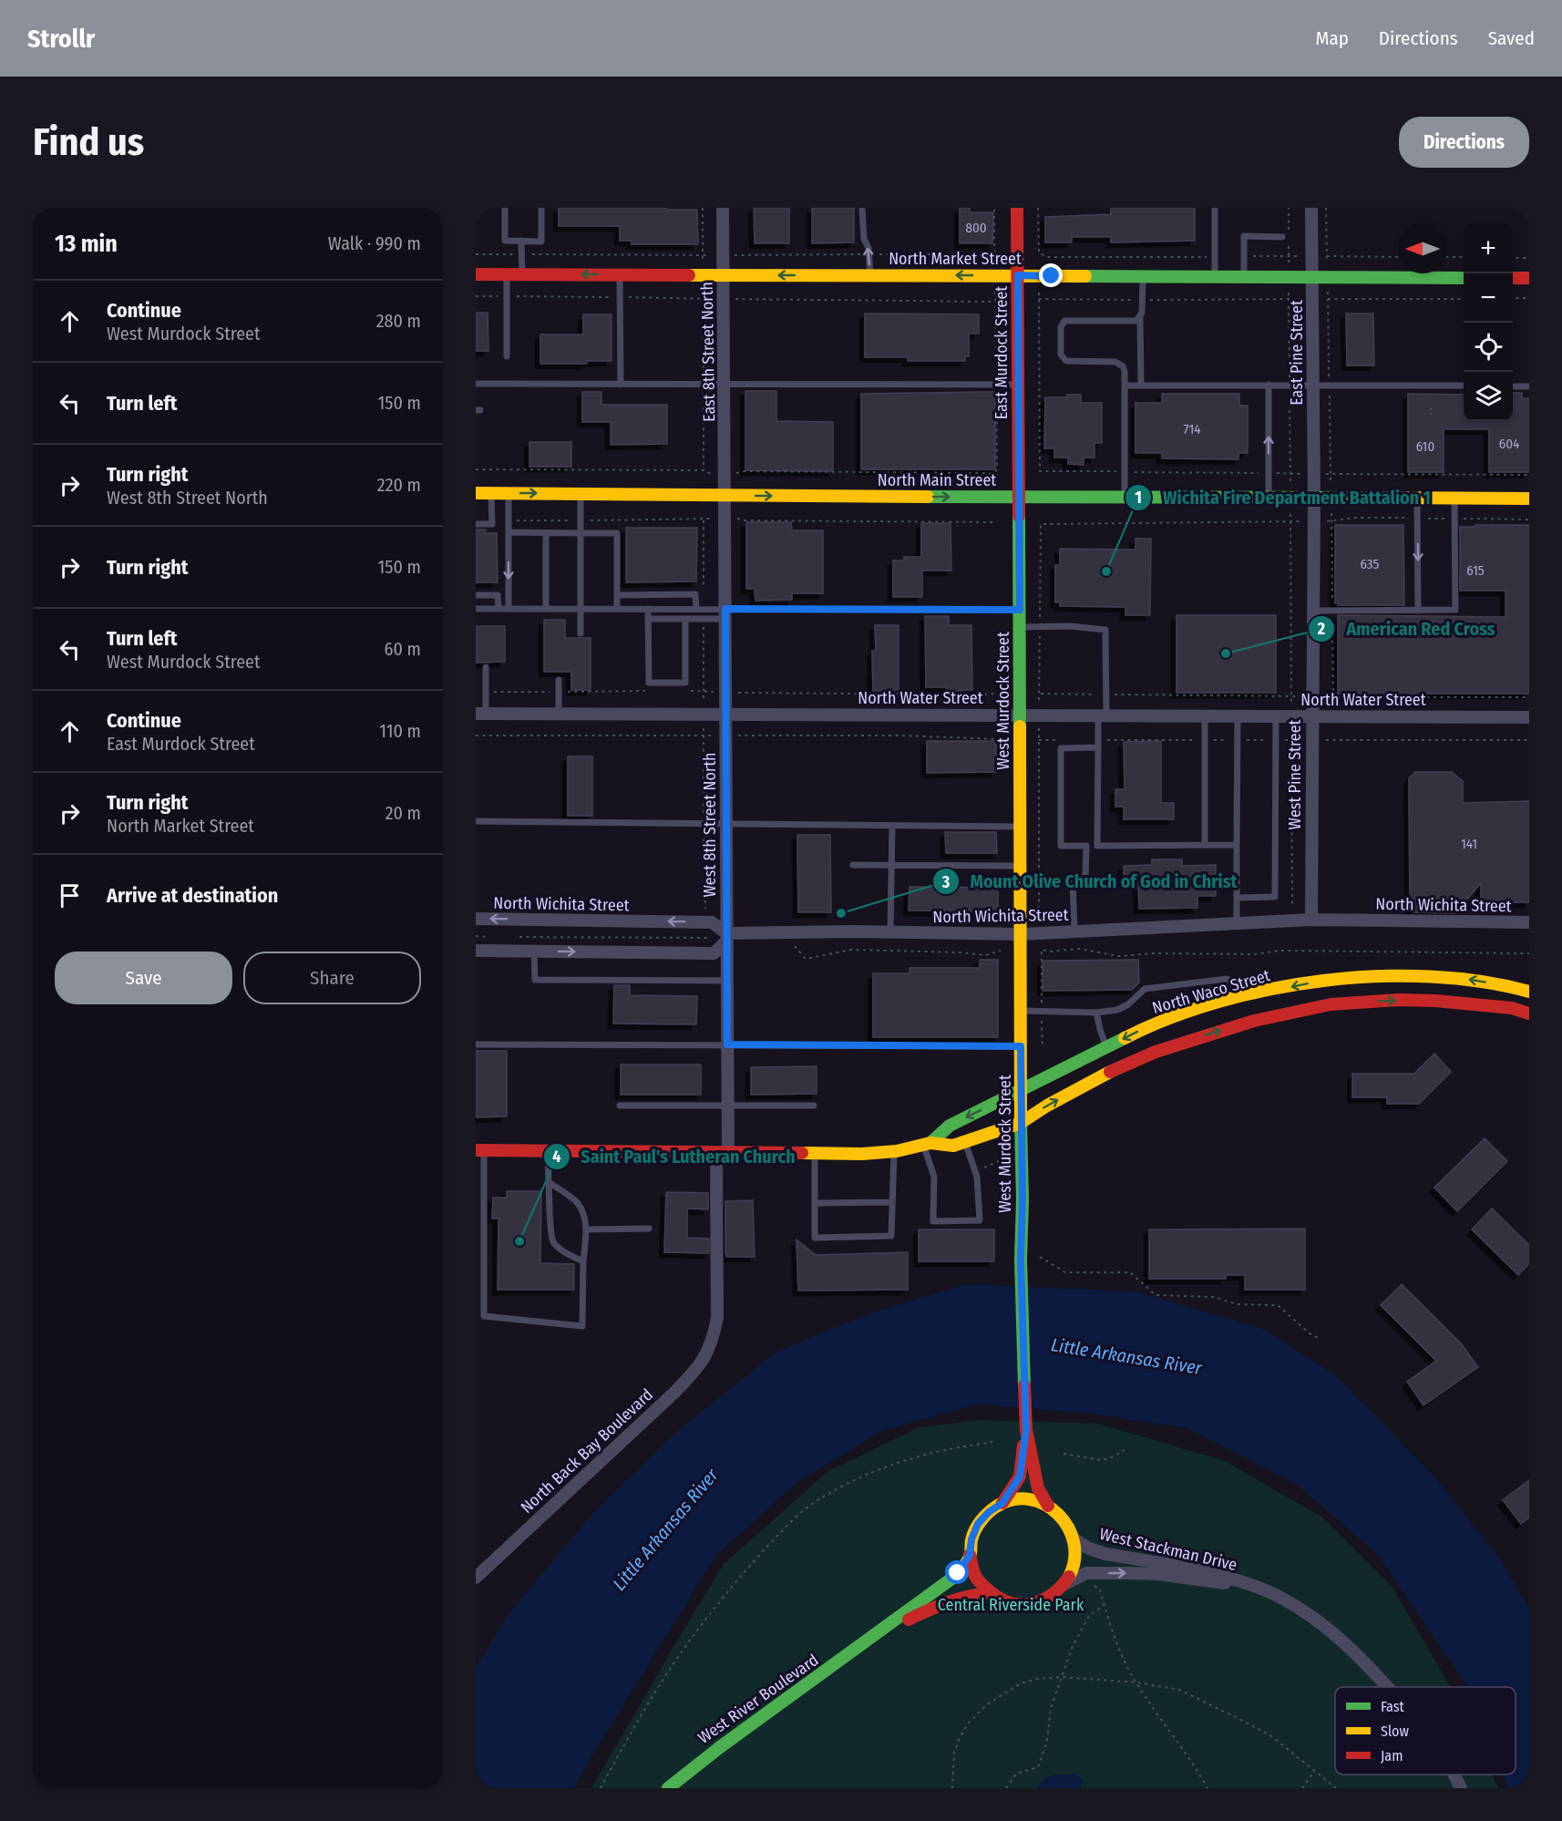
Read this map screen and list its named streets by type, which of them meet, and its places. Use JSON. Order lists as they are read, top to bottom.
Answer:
{
  "streets": {
    "street": [
      "North Market Street",
      "East 8th Street North",
      "East Murdock Street",
      "East Pine Street",
      "North Main Street",
      "North Water Street",
      "West Murdock Street",
      "West Pine Street",
      "West 8th Street North",
      "North Wichita Street",
      "North Waco Street",
      "North Back Bay Boulevard",
      "West Stackman Drive",
      "West River Boulevard"
    ]
  },
  "crossings": [
    ["North Market Street", "East 8th Street North"],
    ["North Market Street", "East Murdock Street"],
    ["North Market Street", "East Pine Street"],
    ["East 8th Street North", "North Main Street"],
    ["East 8th Street North", "West 8th Street North"],
    ["East Murdock Street", "North Main Street"],
    ["East Murdock Street", "West Murdock Street"],
    ["East Pine Street", "North Main Street"],
    ["East Pine Street", "West Pine Street"],
    ["North Main Street", "West Murdock Street"],
    ["North Main Street", "West Pine Street"],
    ["North Main Street", "West 8th Street North"],
    ["North Water Street", "West Murdock Street"],
    ["North Water Street", "West Pine Street"],
    ["North Water Street", "West 8th Street North"],
    ["West Murdock Street", "North Wichita Street"],
    ["West Murdock Street", "North Waco Street"],
    ["West Murdock Street", "West Stackman Drive"],
    ["West Murdock Street", "West River Boulevard"],
    ["West Pine Street", "North Wichita Street"],
    ["West 8th Street North", "North Wichita Street"],
    ["West 8th Street North", "North Waco Street"],
    ["West 8th Street North", "North Back Bay Boulevard"],
    ["West Stackman Drive", "West River Boulevard"]
  ],
  "one_way": ["North Market Street"],
  "water": ["Little Arkansas River"],
  "parks": ["Central Riverside Park"],
  "places": [
    "Wichita Fire Department Battalion 1",
    "American Red Cross",
    "Mount Olive Church of God in Christ",
    "Saint Paul's Lutheran Church"
  ],
  "house_numbers": [
    "800",
    "714",
    "604",
    "610",
    "635",
    "615",
    "141"
  ],
  "legend": ["Fast", "Slow", "Jam"],
  "north": "left",
  "page": {
    "header": "Strollr",
    "nav": ["Map", "Directions", "Saved"],
    "buttons": [
      "Directions",
      ["Save", "Share"]
    ],
    "title": "Find us",
    "heading": ["13 min", "Walk · 990 m"],
    "map_buttons": ["+", "−"],
    "list": [
      ["Continue", "West Murdock Street", "280 m"],
      ["Turn left", "150 m"],
      ["Turn right", "West 8th Street North", "220 m"],
      ["Turn right", "150 m"],
      ["Turn left", "West Murdock Street", "60 m"],
      ["Continue", "East Murdock Street", "110 m"],
      ["Turn right", "North Market Street", "20 m"],
      "Arrive at destination"
    ]
  }
}
